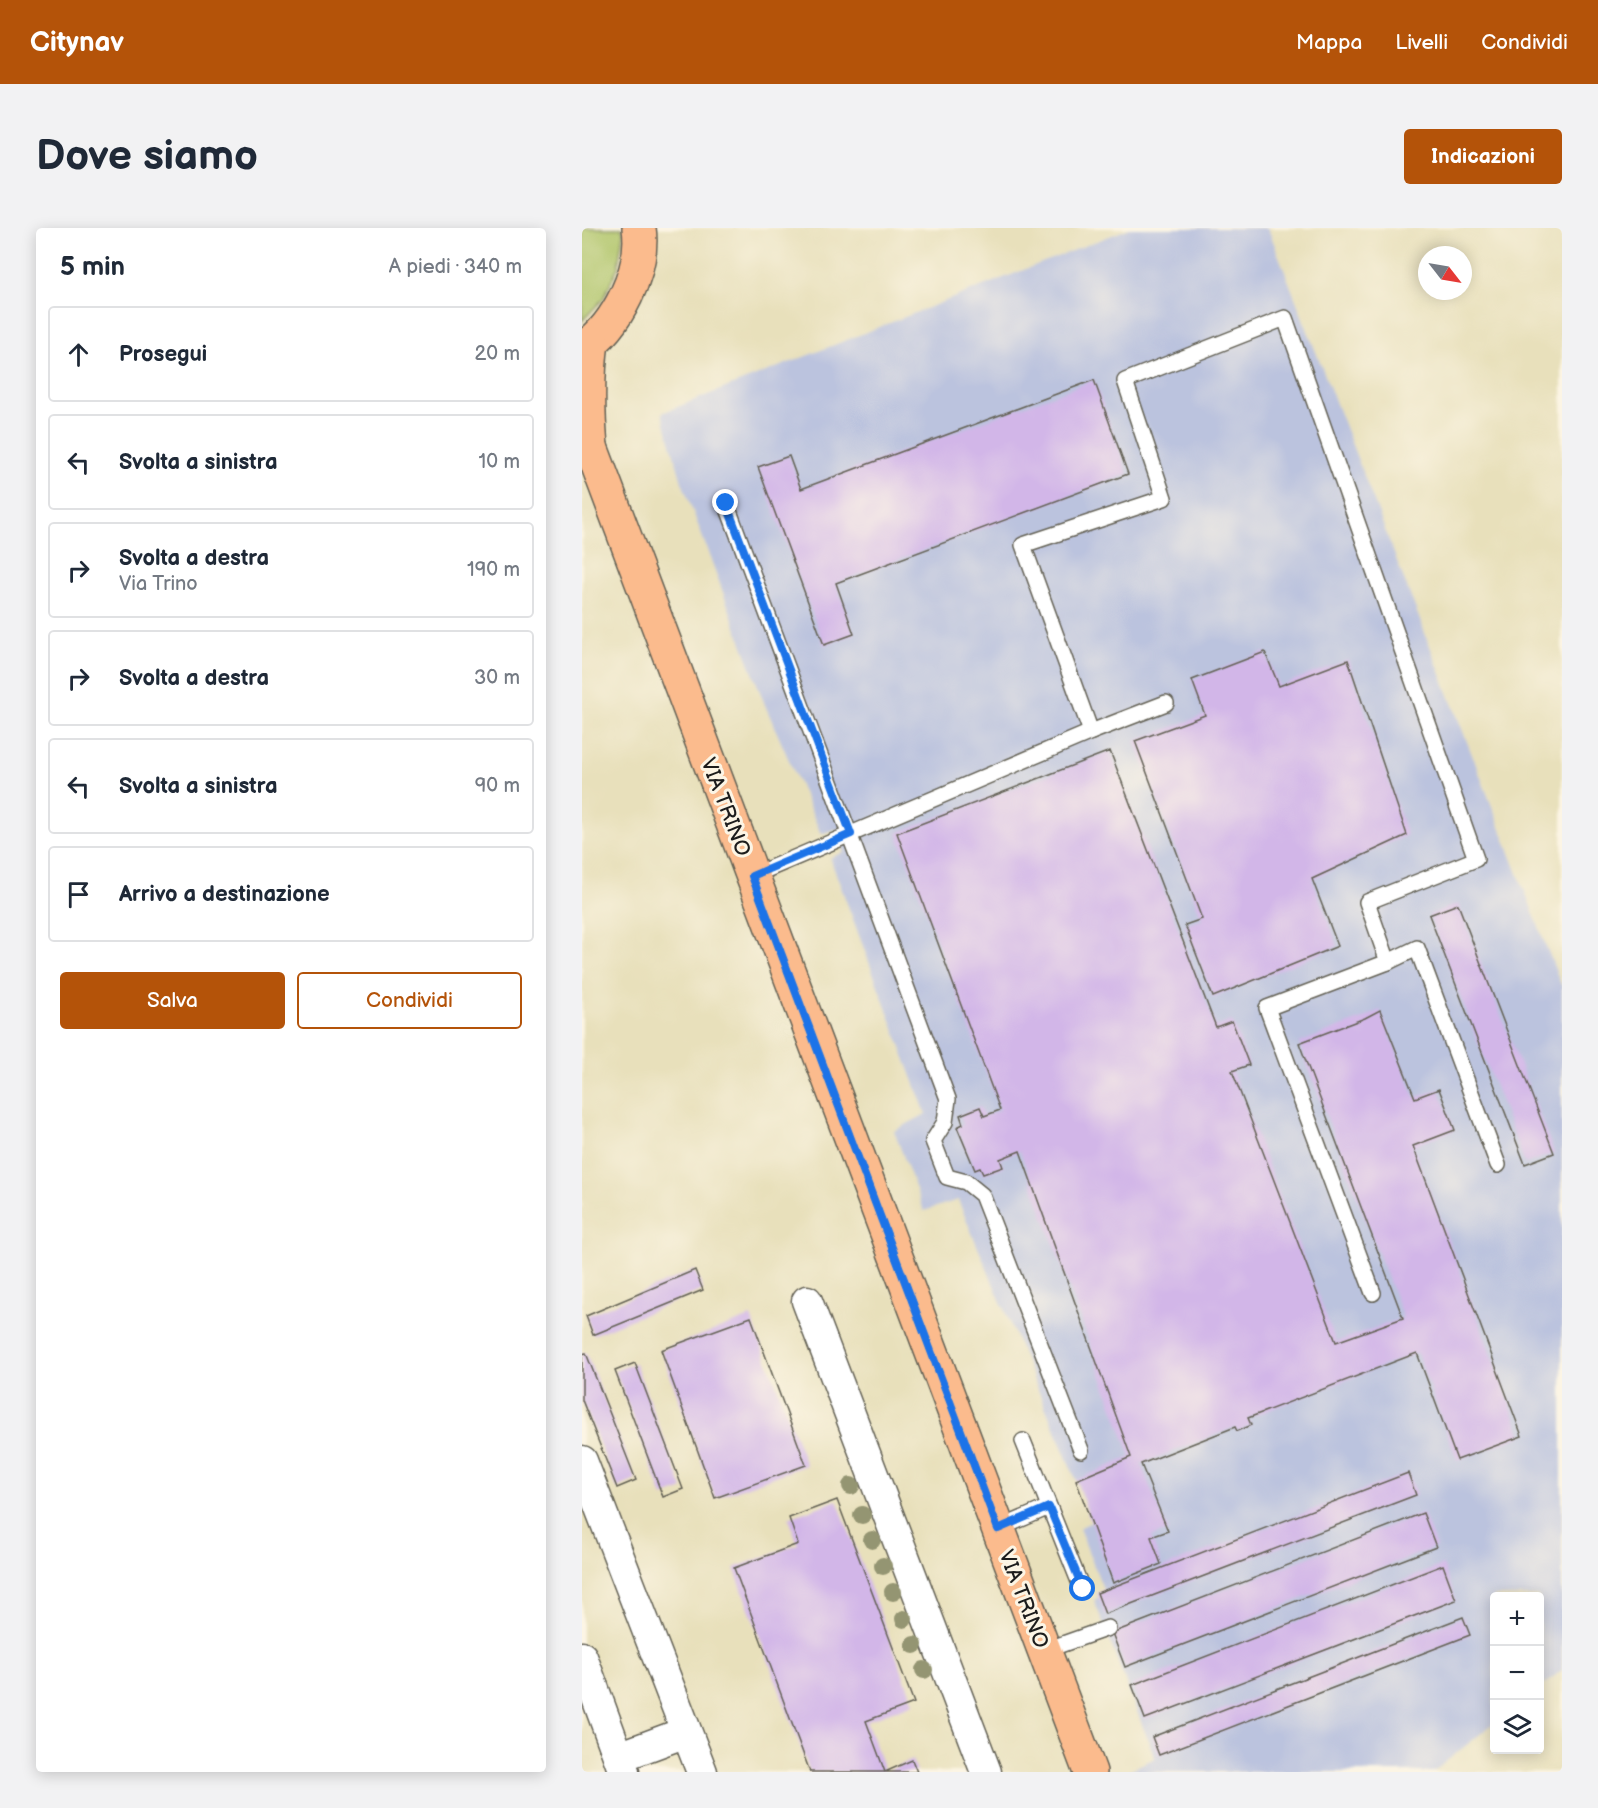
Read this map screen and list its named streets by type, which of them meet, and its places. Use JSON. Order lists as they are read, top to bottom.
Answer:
{
  "streets": {
    "main road": ["VIA TRINO"]
  },
  "north": "bottom right",
  "page": {
    "header": "Citynav",
    "nav": ["Mappa", "Livelli", "Condividi"],
    "buttons": [
      "Indicazioni",
      ["Salva", "Condividi"]
    ],
    "title": "Dove siamo",
    "heading": ["5 min", "A piedi · 340 m"],
    "list": [
      ["Prosegui", "20 m"],
      ["Svolta a sinistra", "10 m"],
      ["Svolta a destra", "Via Trino", "190 m"],
      ["Svolta a destra", "30 m"],
      ["Svolta a sinistra", "90 m"],
      "Arrivo a destinazione"
    ],
    "map_buttons": ["+", "−"]
  }
}
